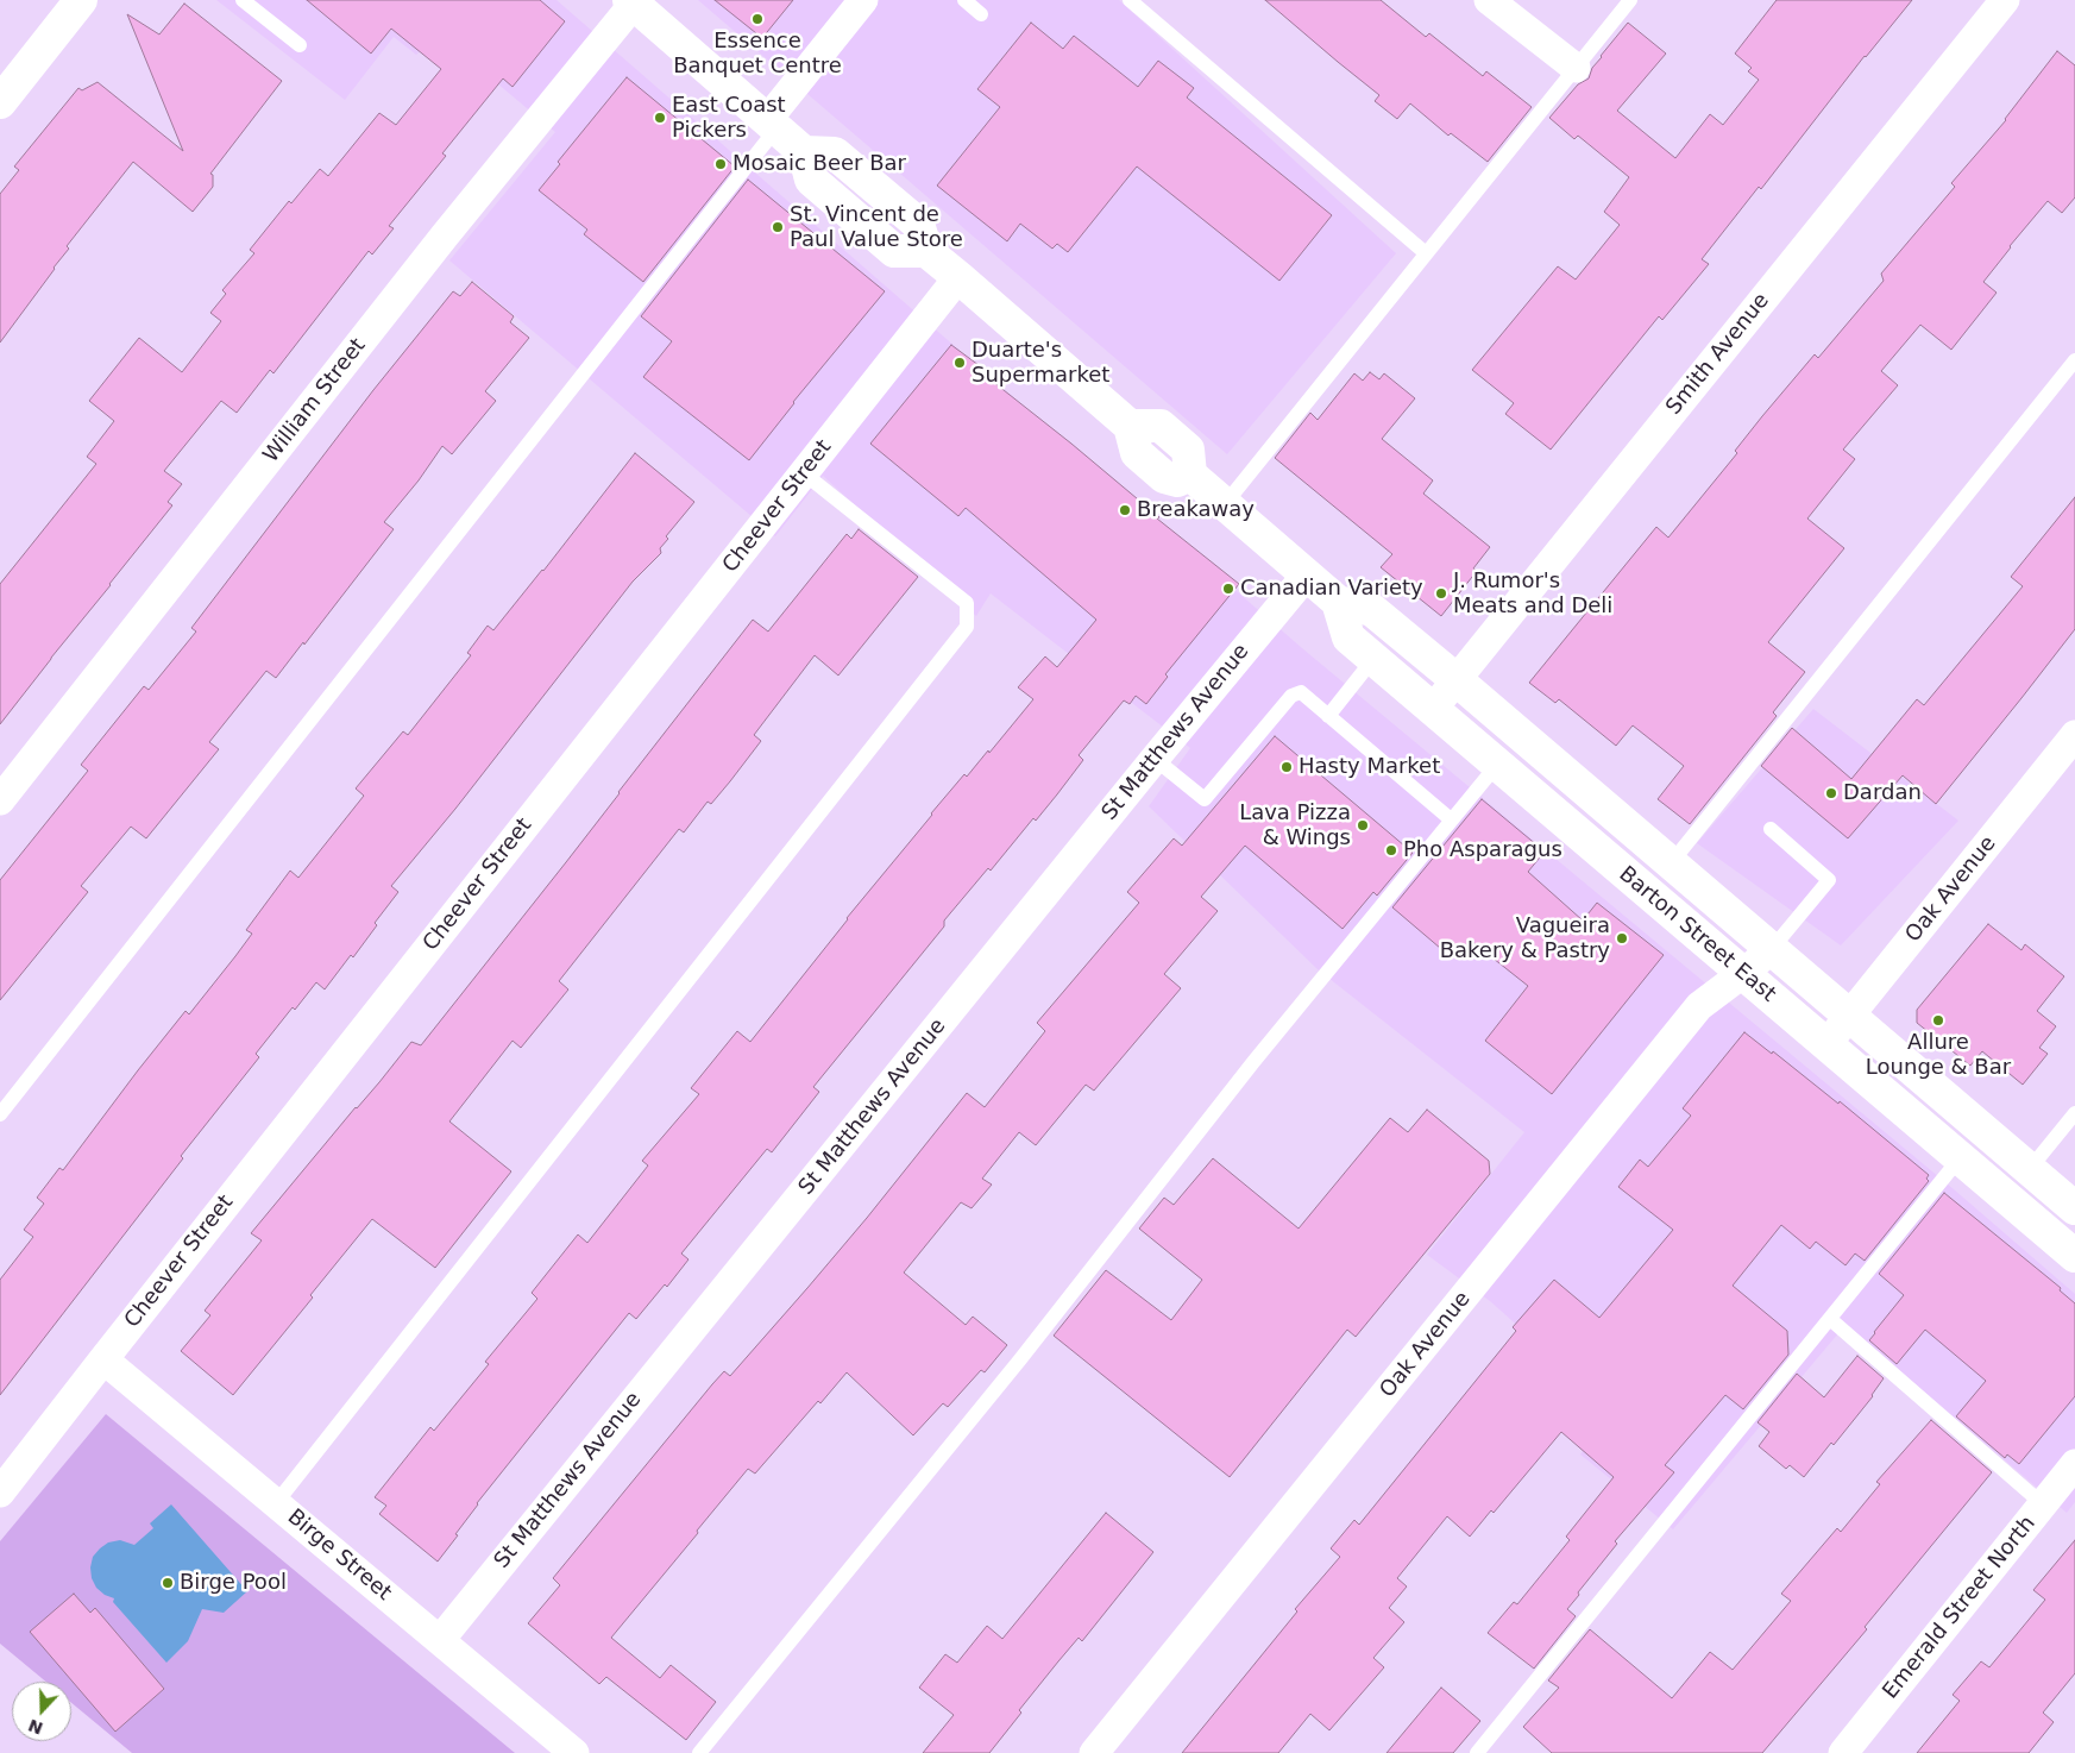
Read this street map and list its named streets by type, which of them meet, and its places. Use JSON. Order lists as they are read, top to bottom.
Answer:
{
  "streets": {
    "main road": ["Barton Street East"],
    "street": [
      "Smith Avenue",
      "William Street",
      "Cheever Street",
      "St Matthews Avenue",
      "Oak Avenue",
      "Birge Street",
      "Emerald Street North"
    ]
  },
  "crossings": [
    ["Smith Avenue", "Barton Street East"],
    ["William Street", "Barton Street East"],
    ["Cheever Street", "Barton Street East"],
    ["Cheever Street", "Birge Street"],
    ["St Matthews Avenue", "Barton Street East"],
    ["St Matthews Avenue", "Birge Street"],
    ["Oak Avenue", "Barton Street East"]
  ],
  "places": [
    "Essence Banquet Centre",
    "East Coast Pickers",
    "Mosaic Beer Bar",
    "St. Vincent de Paul Value Store",
    "Duarte's Supermarket",
    "Breakaway",
    "Canadian Variety",
    "J. Rumor's Meats and Deli",
    "Hasty Market",
    "Dardan",
    "Lava Pizza & Wings",
    "Pho Asparagus",
    "Vagueira Bakery & Pastry",
    "Allure Lounge & Bar",
    "Birge Pool"
  ],
  "north": "bottom"
}
